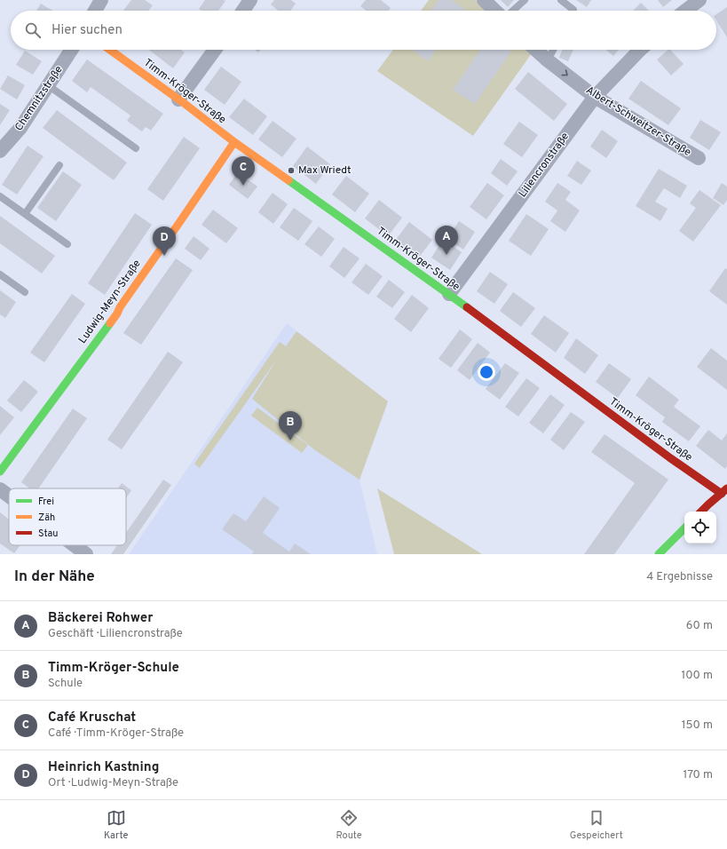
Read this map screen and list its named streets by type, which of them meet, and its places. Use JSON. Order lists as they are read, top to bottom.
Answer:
{
  "streets": {
    "street": [
      "Timm-Kröger-Straße",
      "Chemnitzstraße",
      "Albert-Schweitzer-Straße",
      "Liliencronstraße",
      "Ludwig-Meyn-Straße"
    ]
  },
  "crossings": [
    ["Timm-Kröger-Straße", "Liliencronstraße"],
    ["Timm-Kröger-Straße", "Ludwig-Meyn-Straße"],
    ["Albert-Schweitzer-Straße", "Liliencronstraße"]
  ],
  "places": ["Max Wriedt"],
  "legend": ["Frei", "Zäh", "Stau"],
  "page": {
    "search": "Hier suchen",
    "pins": [
      "C",
      "A",
      "D",
      "B"
    ],
    "heading": ["In der Nähe", "4 Ergebnisse"],
    "list": [
      {
        "mark": "A",
        "name": "Bäckerei Rohwer",
        "note": "Geschäft · Liliencronstraße",
        "value": "60 m"
      },
      {
        "mark": "B",
        "name": "Timm-Kröger-Schule",
        "note": "Schule",
        "value": "100 m"
      },
      {
        "mark": "C",
        "name": "Café Kruschat",
        "note": "Café · Timm-Kröger-Straße",
        "value": "150 m"
      },
      {
        "mark": "D",
        "name": "Heinrich Kastning",
        "note": "Ort · Ludwig-Meyn-Straße",
        "value": "170 m"
      }
    ],
    "nav": ["Karte", "Route", "Gespeichert"]
  }
}
